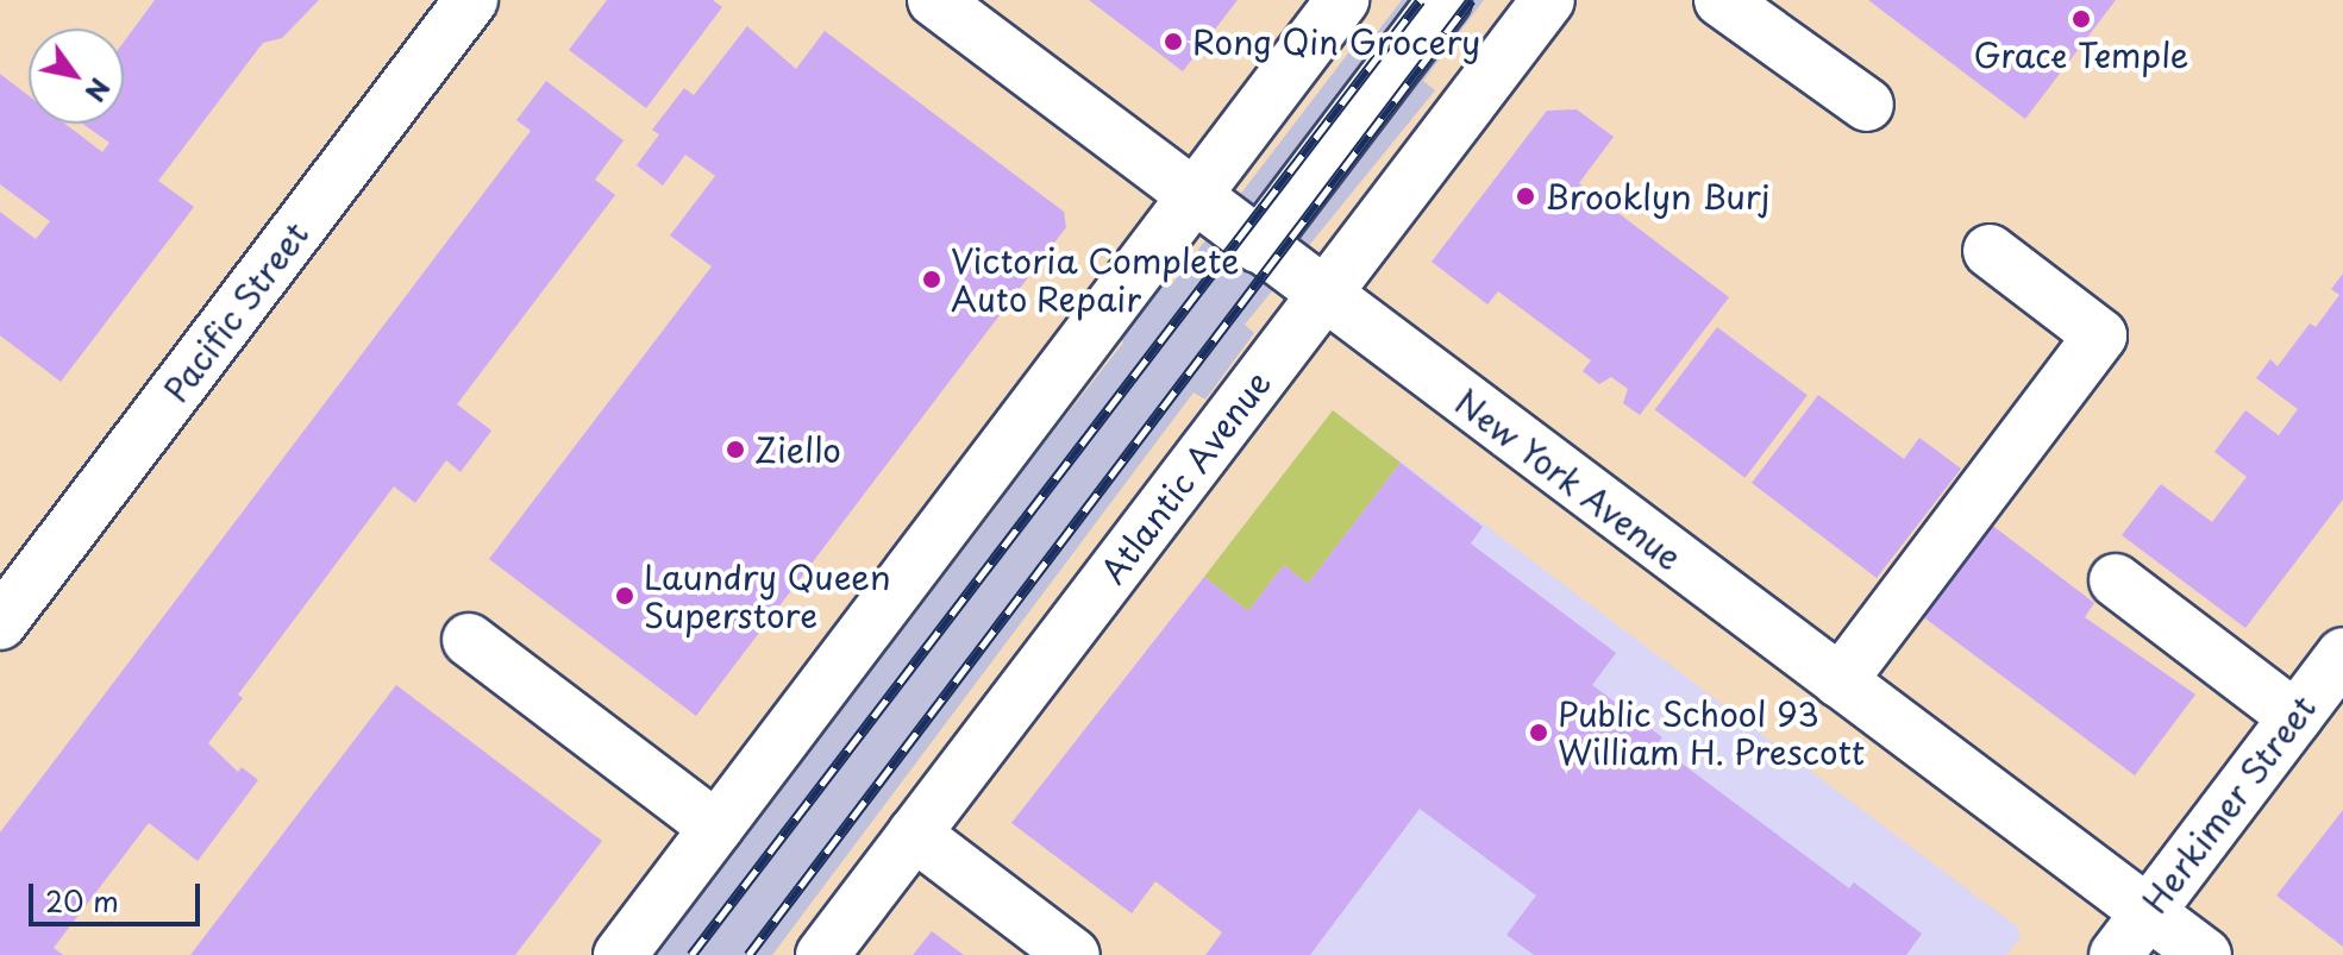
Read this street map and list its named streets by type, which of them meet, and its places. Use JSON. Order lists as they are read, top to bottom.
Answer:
{
  "streets": {
    "street": [
      "Pacific Street",
      "Atlantic Avenue",
      "New York Avenue",
      "Herkimer Street"
    ]
  },
  "crossings": [
    ["Atlantic Avenue", "New York Avenue"],
    ["New York Avenue", "Herkimer Street"]
  ],
  "places": [
    "Grace Temple",
    "Rong Qin Grocery",
    "Brooklyn Burj",
    "Victoria Complete Auto Repair",
    "Ziello",
    "Laundry Queen Superstore",
    "Public School 93 William H. Prescott"
  ],
  "scale_bar": "20 m",
  "north": "bottom right"
}
